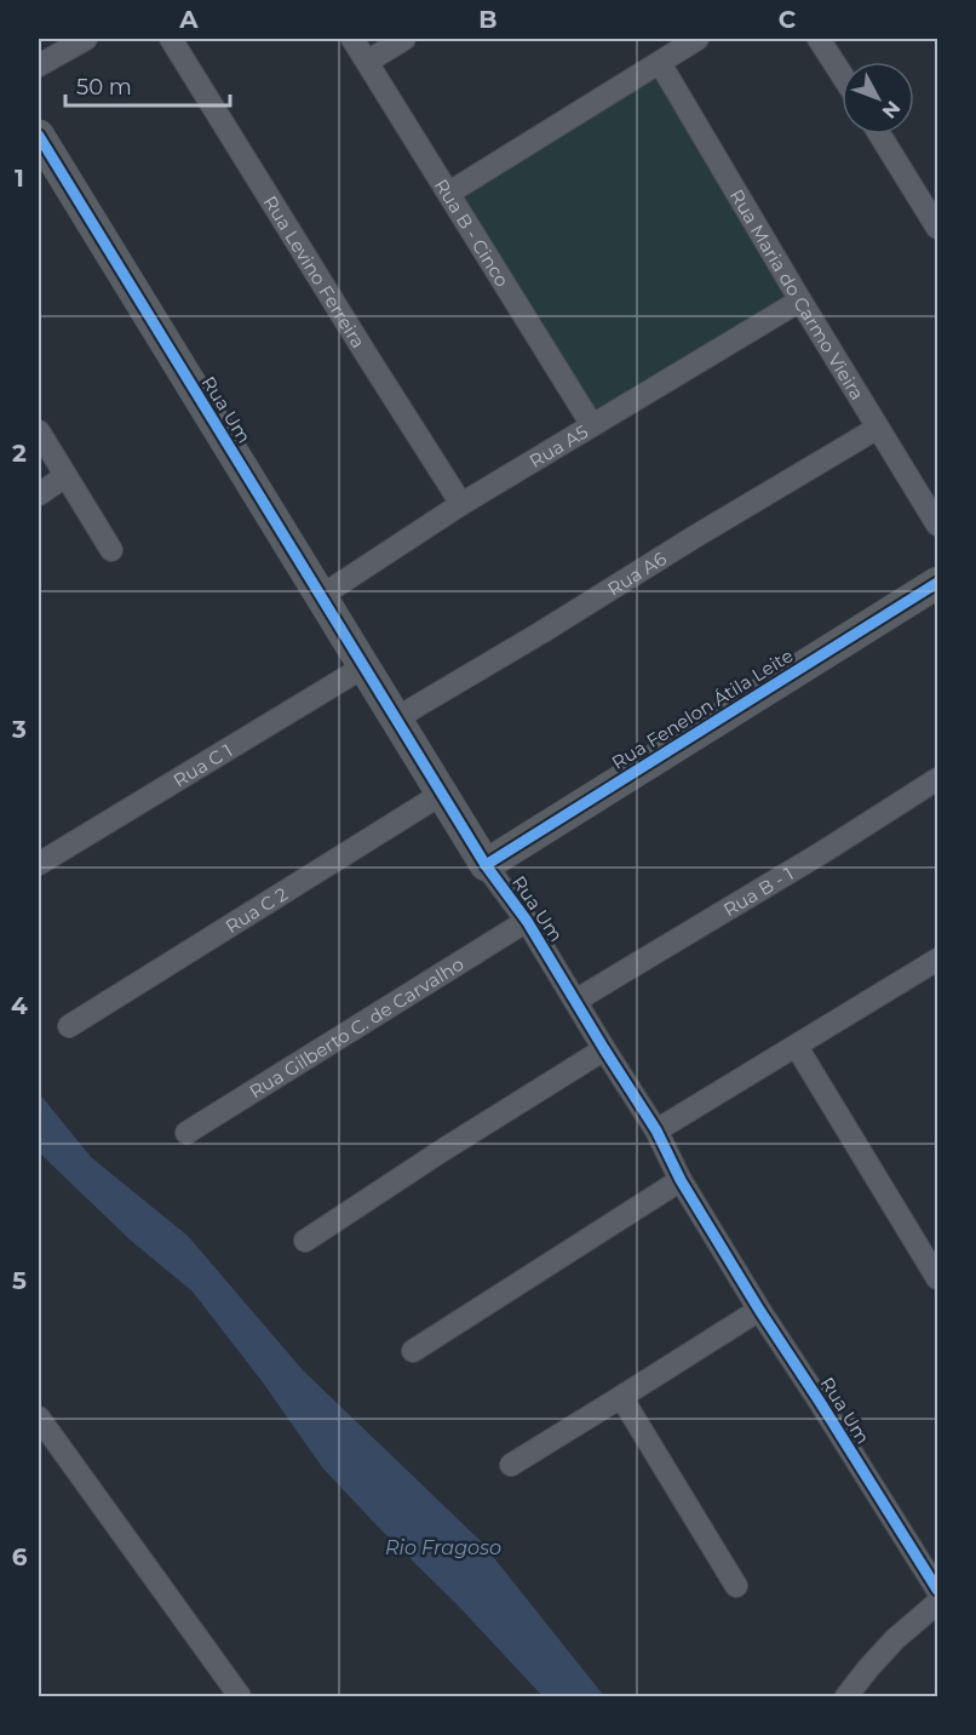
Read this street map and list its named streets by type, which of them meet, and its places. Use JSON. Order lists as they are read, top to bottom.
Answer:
{
  "streets": {
    "street": [
      "Rua B - Cinco",
      "Rua Levino Ferreira",
      "Rua Maria do Carmo Vieira",
      "Rua Um",
      "Rua A5",
      "Rua A6",
      "Rua Fenelon Átila Leite",
      "Rua C 1",
      "Rua B - 1",
      "Rua C 2",
      "Rua Gilberto C. de Carvalho"
    ]
  },
  "crossings": [
    ["Rua B - Cinco", "Rua A5"],
    ["Rua Levino Ferreira", "Rua A5"],
    ["Rua Maria do Carmo Vieira", "Rua A5"],
    ["Rua Maria do Carmo Vieira", "Rua A6"],
    ["Rua Um", "Rua A5"],
    ["Rua Um", "Rua A6"],
    ["Rua Um", "Rua Fenelon Átila Leite"],
    ["Rua Um", "Rua C 1"],
    ["Rua Um", "Rua B - 1"],
    ["Rua Um", "Rua C 2"],
    ["Rua Um", "Rua Gilberto C. de Carvalho"]
  ],
  "water": ["Rio Fragoso"],
  "scale_bar": "50 m",
  "north": "bottom right",
  "grid": {
    "columns": ["A", "B", "C"],
    "rows": [
      "1",
      "2",
      "3",
      "4",
      "5",
      "6"
    ]
  }
}
